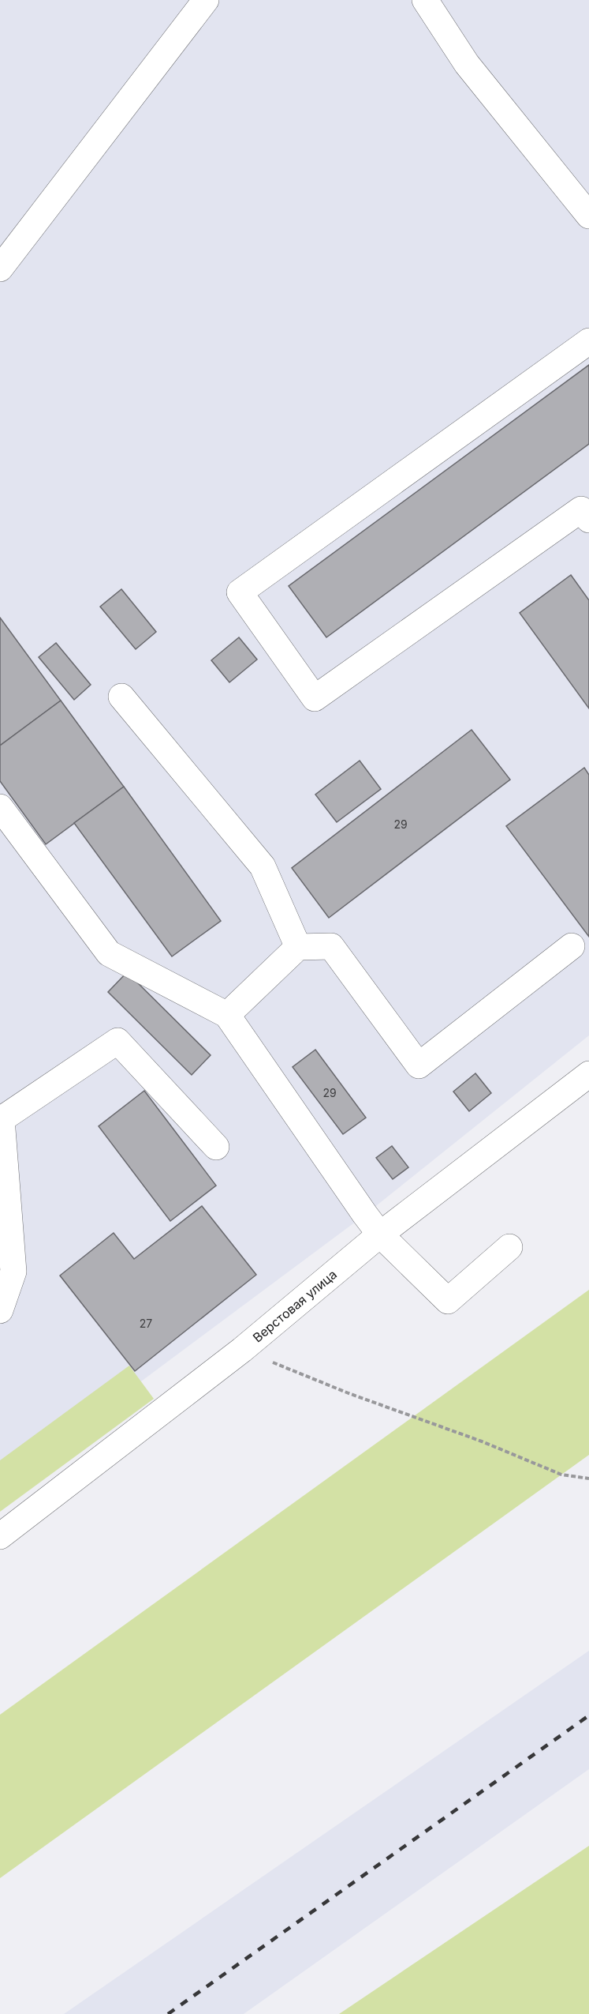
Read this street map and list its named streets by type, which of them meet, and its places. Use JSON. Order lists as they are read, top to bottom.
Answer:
{
  "streets": {
    "street": ["Верстовая улица"]
  },
  "house_numbers": ["29", "29", "27"]
}
